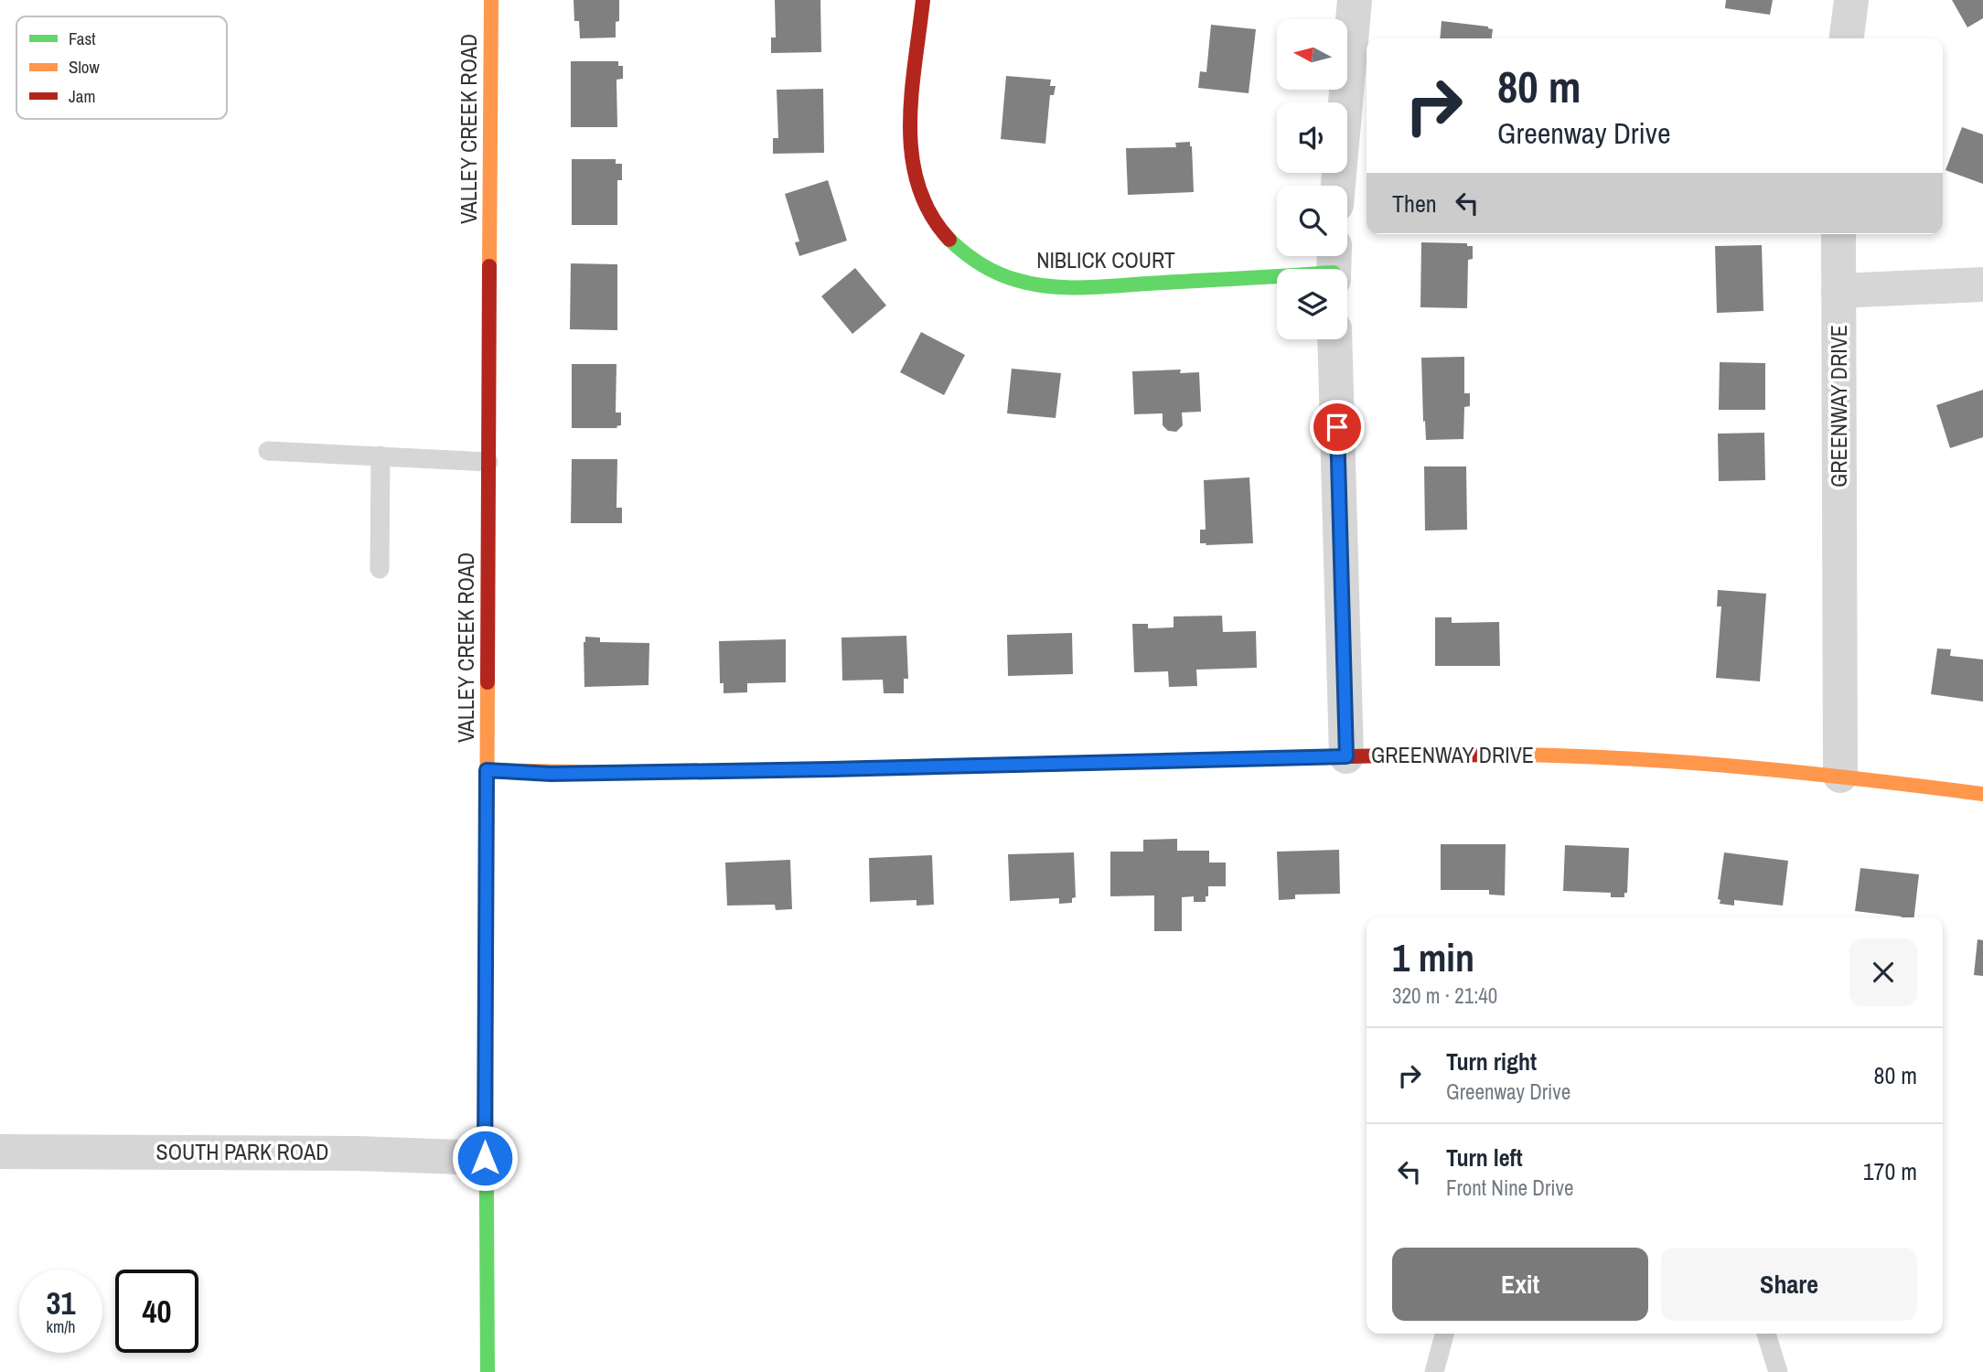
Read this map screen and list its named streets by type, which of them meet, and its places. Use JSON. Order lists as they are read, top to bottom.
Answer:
{
  "streets": {
    "street": [
      "VALLEY CREEK ROAD",
      "NIBLICK COURT",
      "GREENWAY DRIVE",
      "SOUTH PARK ROAD"
    ]
  },
  "crossings": [
    ["VALLEY CREEK ROAD", "GREENWAY DRIVE"],
    ["VALLEY CREEK ROAD", "SOUTH PARK ROAD"]
  ],
  "legend": ["Fast", "Slow", "Jam"],
  "north": "left",
  "page": {
    "turn": ["80 m", "Greenway Drive"],
    "then": "Then",
    "heading": ["1 min", "320 m · 21:40"],
    "list": [
      {
        "name": "Turn right",
        "note": "Greenway Drive",
        "value": "80 m"
      },
      {
        "name": "Turn left",
        "note": "Front Nine Drive",
        "value": "170 m"
      }
    ],
    "buttons": ["Exit", "Share"],
    "speed": "31 km/h",
    "limit": "40"
  }
}
